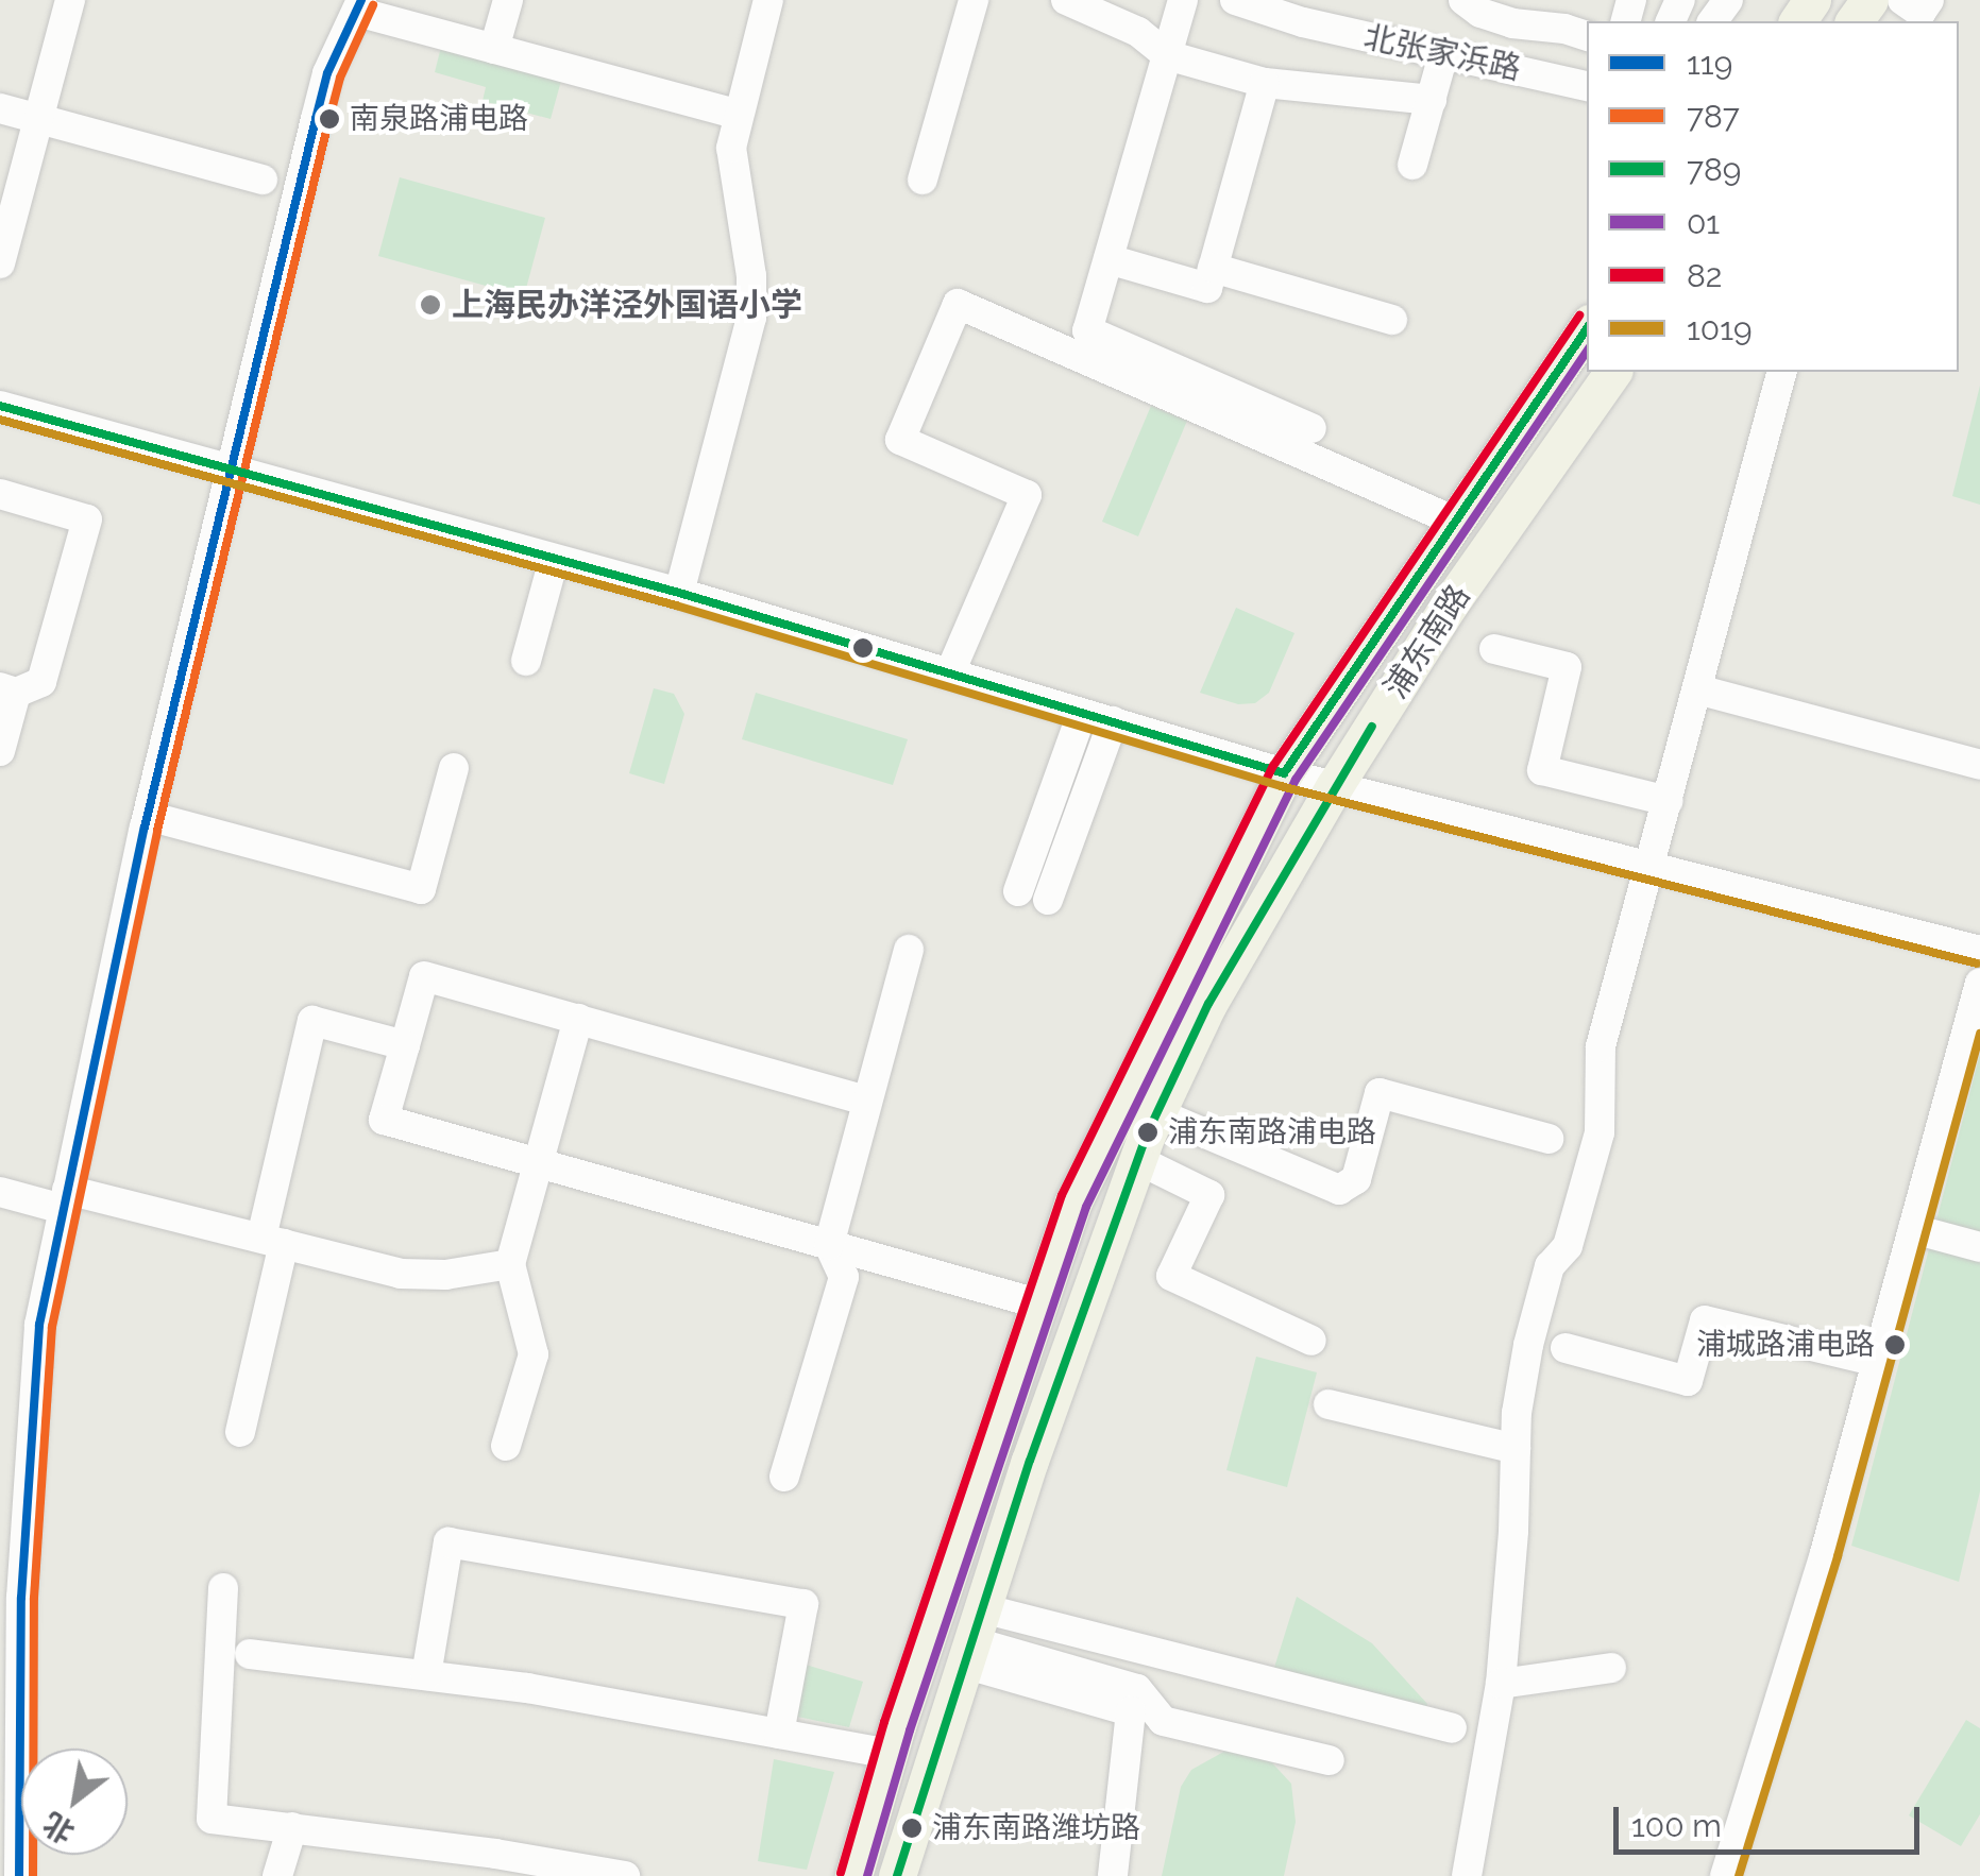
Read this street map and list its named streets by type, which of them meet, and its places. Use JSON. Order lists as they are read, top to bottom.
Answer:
{
  "streets": {
    "main road": ["浦东南路"],
    "street": ["北张家浜路"]
  },
  "places": [
    "南泉路浦电路",
    "上海民办洋泾外国语小学",
    "浦东南路浦电路",
    "浦城路浦电路",
    "浦东南路潍坊路"
  ],
  "lines": [
    "transit line 119",
    "transit line 787",
    "transit line 82",
    "transit line 789",
    "transit line 01",
    "transit line 1019"
  ],
  "legend": [
    "119",
    "787",
    "789",
    "01",
    "82",
    "1019"
  ],
  "scale_bar": "100 m",
  "north": "bottom left"
}
